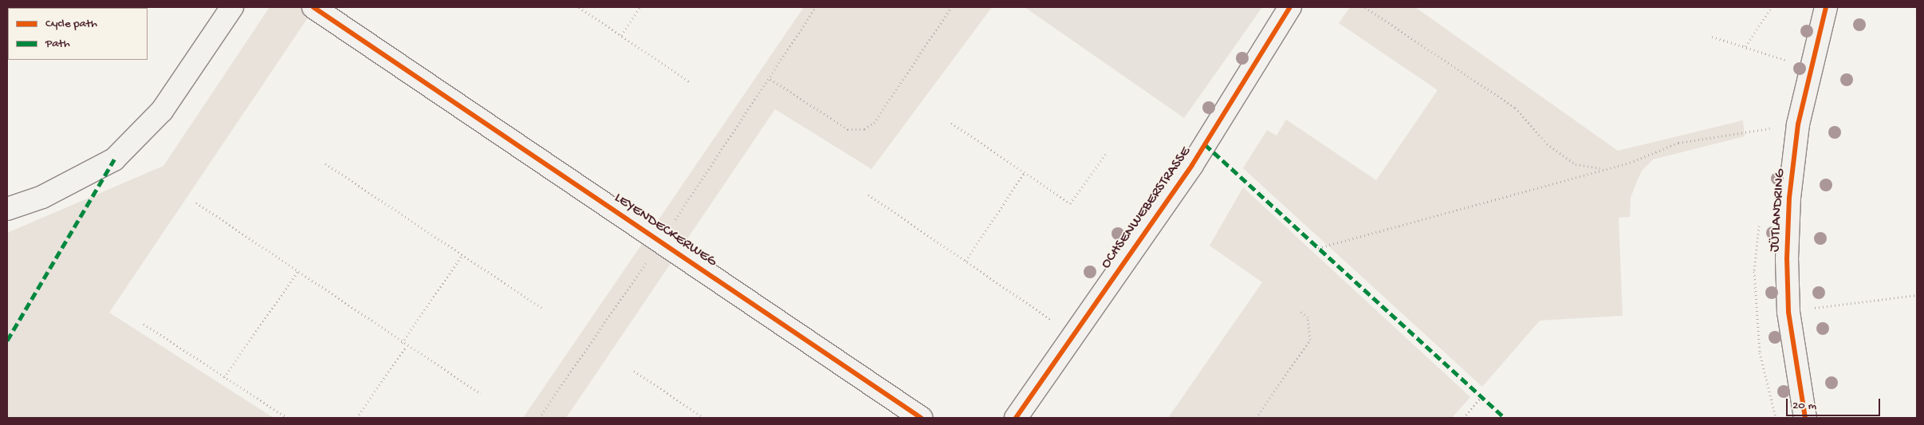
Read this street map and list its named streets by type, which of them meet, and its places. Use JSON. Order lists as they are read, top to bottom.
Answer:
{
  "streets": {
    "street": ["OCHSENWEBERSTRASSE", "JÜTLANDRING", "LEYENDECKERWEG"]
  },
  "legend": ["Cycle path", "Path"],
  "scale_bar": "20 m"
}
